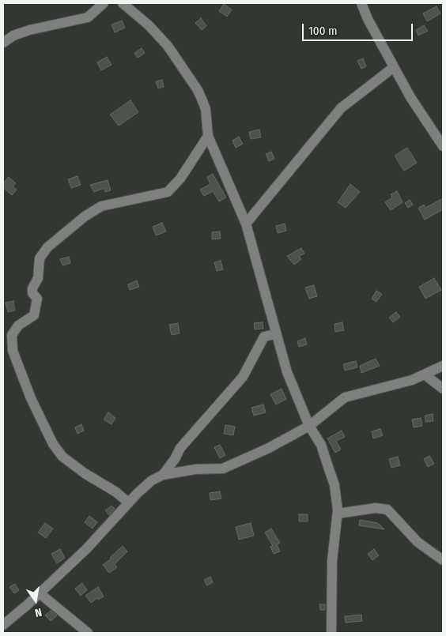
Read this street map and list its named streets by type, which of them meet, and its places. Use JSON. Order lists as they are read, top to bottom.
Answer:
{
  "scale_bar": "100 m",
  "north": "bottom"
}
